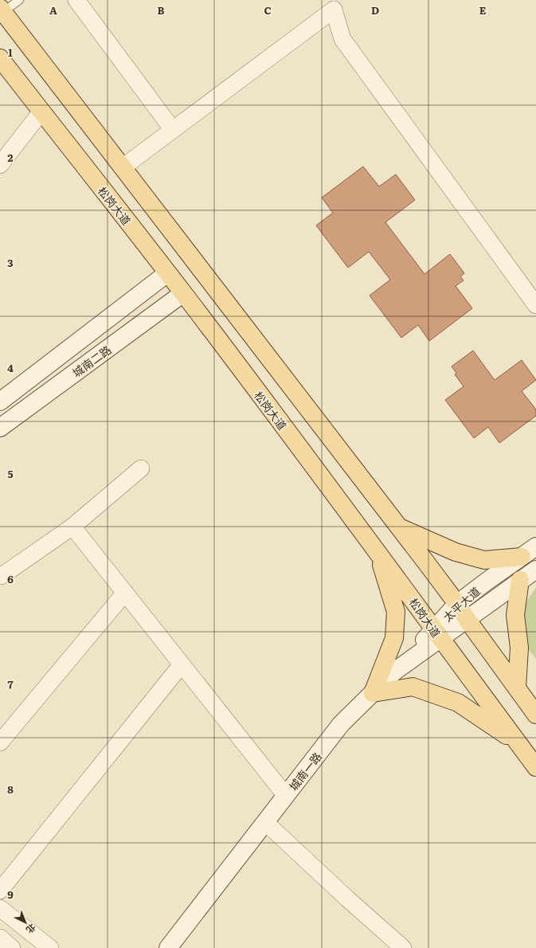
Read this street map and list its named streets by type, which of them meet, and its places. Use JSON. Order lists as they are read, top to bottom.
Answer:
{
  "streets": {
    "main road": ["松岗大道"],
    "street": ["城南二路", "太平大道", "城南一路"]
  },
  "crossings": [
    ["松岗大道", "城南二路"],
    ["松岗大道", "太平大道"],
    ["太平大道", "城南一路"]
  ],
  "north": "bottom right",
  "grid": {
    "columns": [
      "A",
      "B",
      "C",
      "D",
      "E"
    ],
    "rows": [
      "1",
      "2",
      "3",
      "4",
      "5",
      "6",
      "7",
      "8",
      "9"
    ]
  }
}
